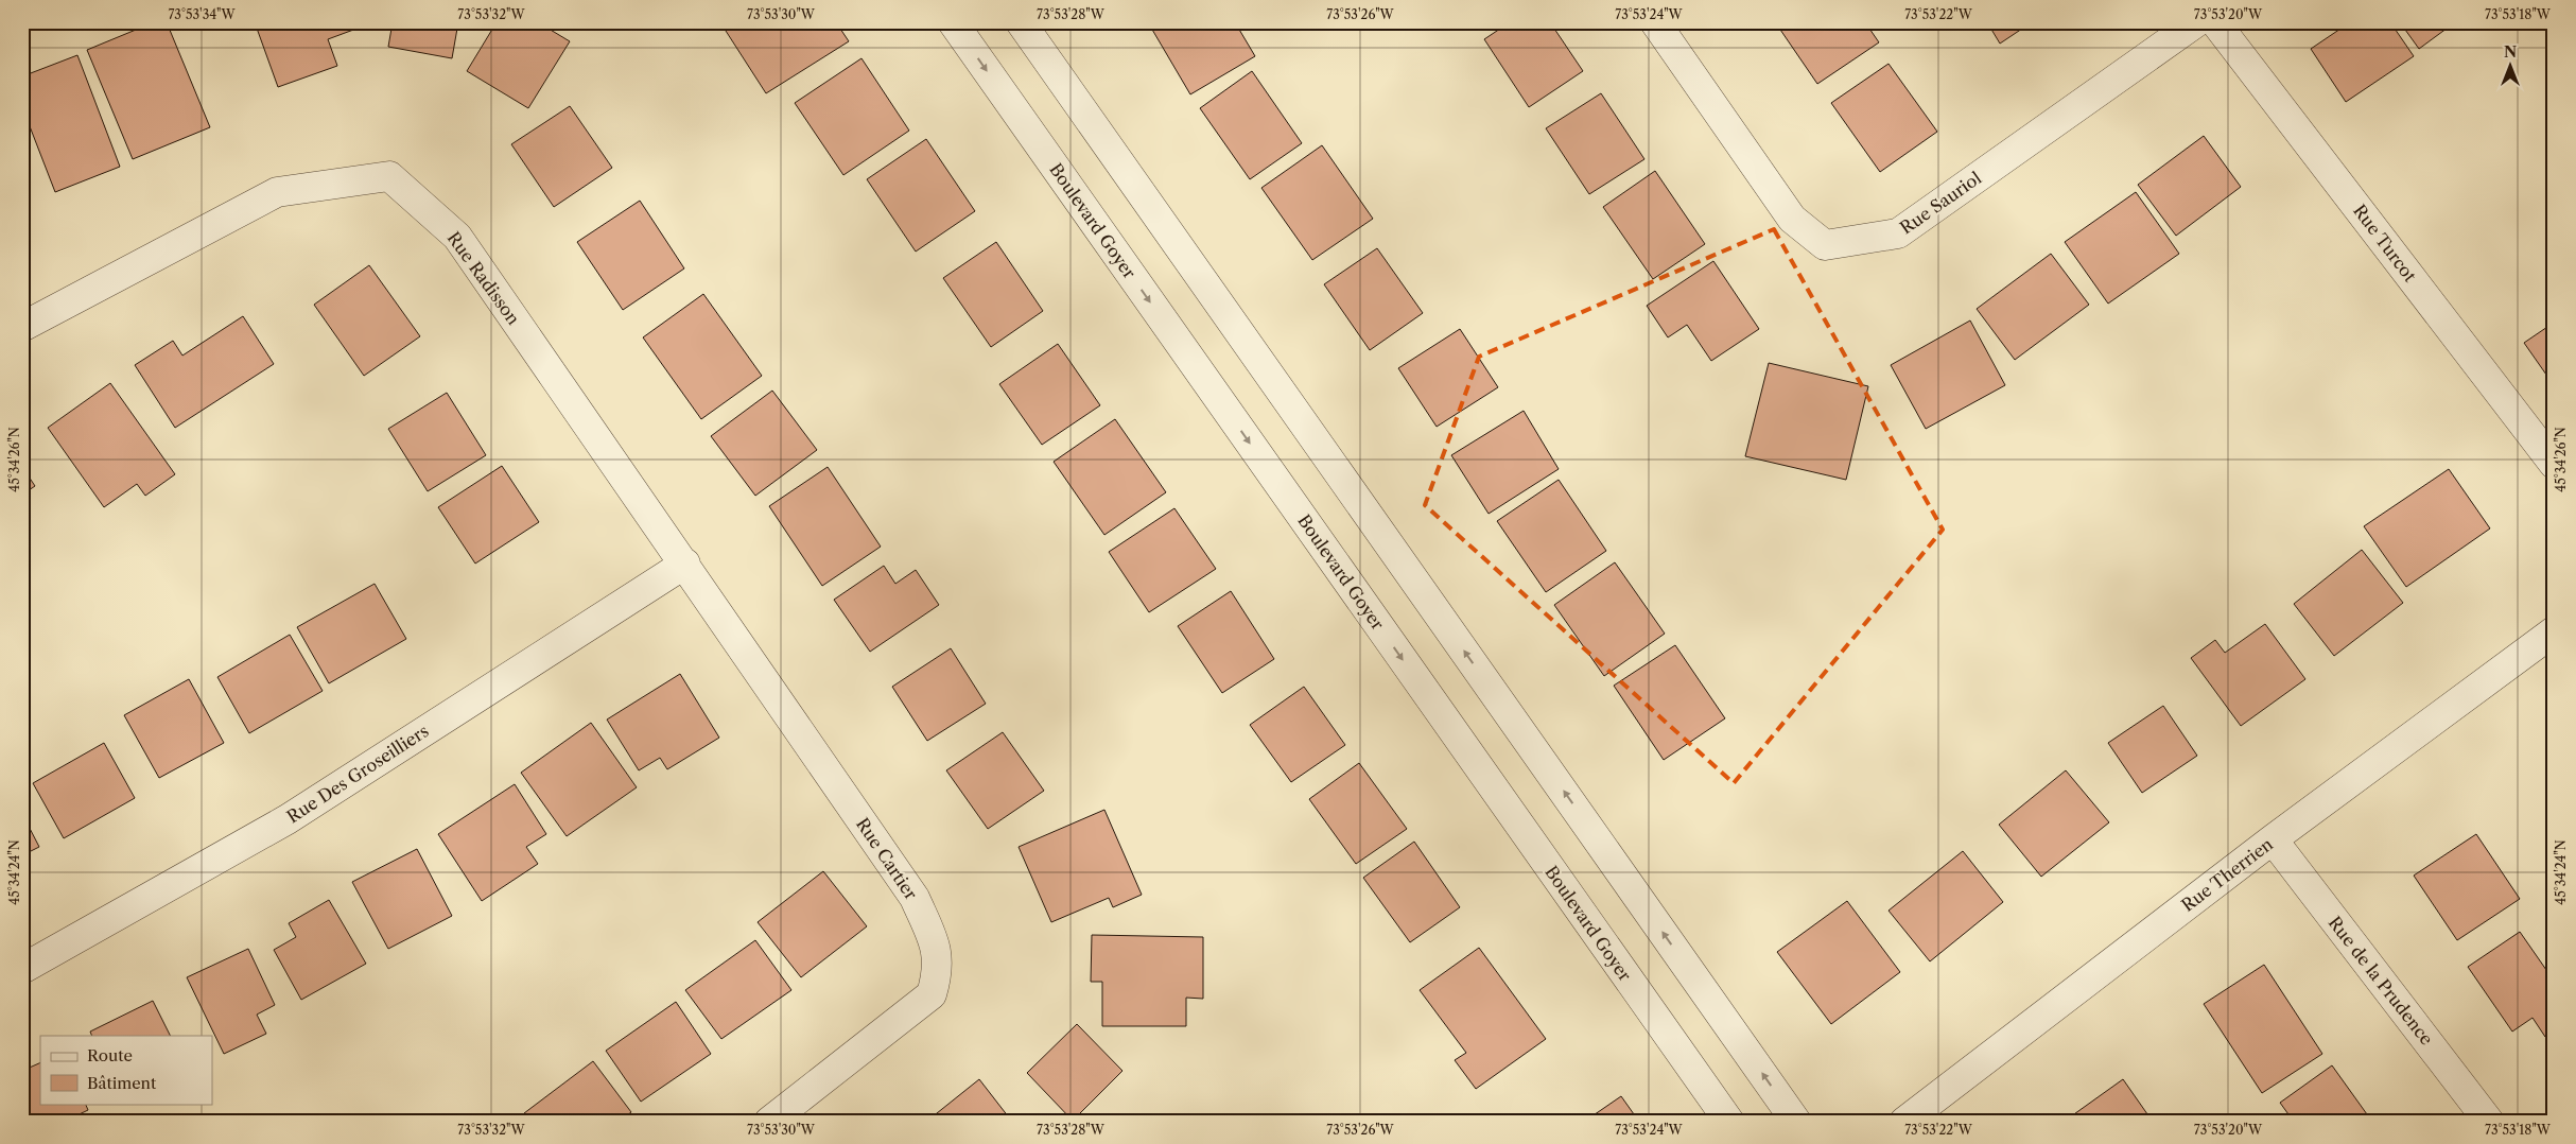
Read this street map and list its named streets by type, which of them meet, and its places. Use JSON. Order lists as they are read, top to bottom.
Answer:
{
  "streets": {
    "street": [
      "Rue Sauriol",
      "Boulevard Goyer",
      "Rue Turcot",
      "Rue Radisson",
      "Rue Des Groseilliers",
      "Rue Cartier",
      "Rue Therrien",
      "Rue de la Prudence"
    ]
  },
  "crossings": [
    ["Rue Radisson", "Rue Des Groseilliers"],
    ["Rue Radisson", "Rue Cartier"],
    ["Rue Des Groseilliers", "Rue Cartier"],
    ["Rue Therrien", "Rue de la Prudence"]
  ],
  "legend": ["Route", "Bâtiment"],
  "north": "top",
  "coordinates": [
    "73°53'34\"W",
    "73°53'32\"W",
    "73°53'30\"W",
    "73°53'28\"W",
    "73°53'26\"W",
    "73°53'24\"W",
    "73°53'22\"W",
    "73°53'20\"W",
    "73°53'18\"W",
    "45°34'26\"N",
    "45°34'24\"N"
  ]
}
